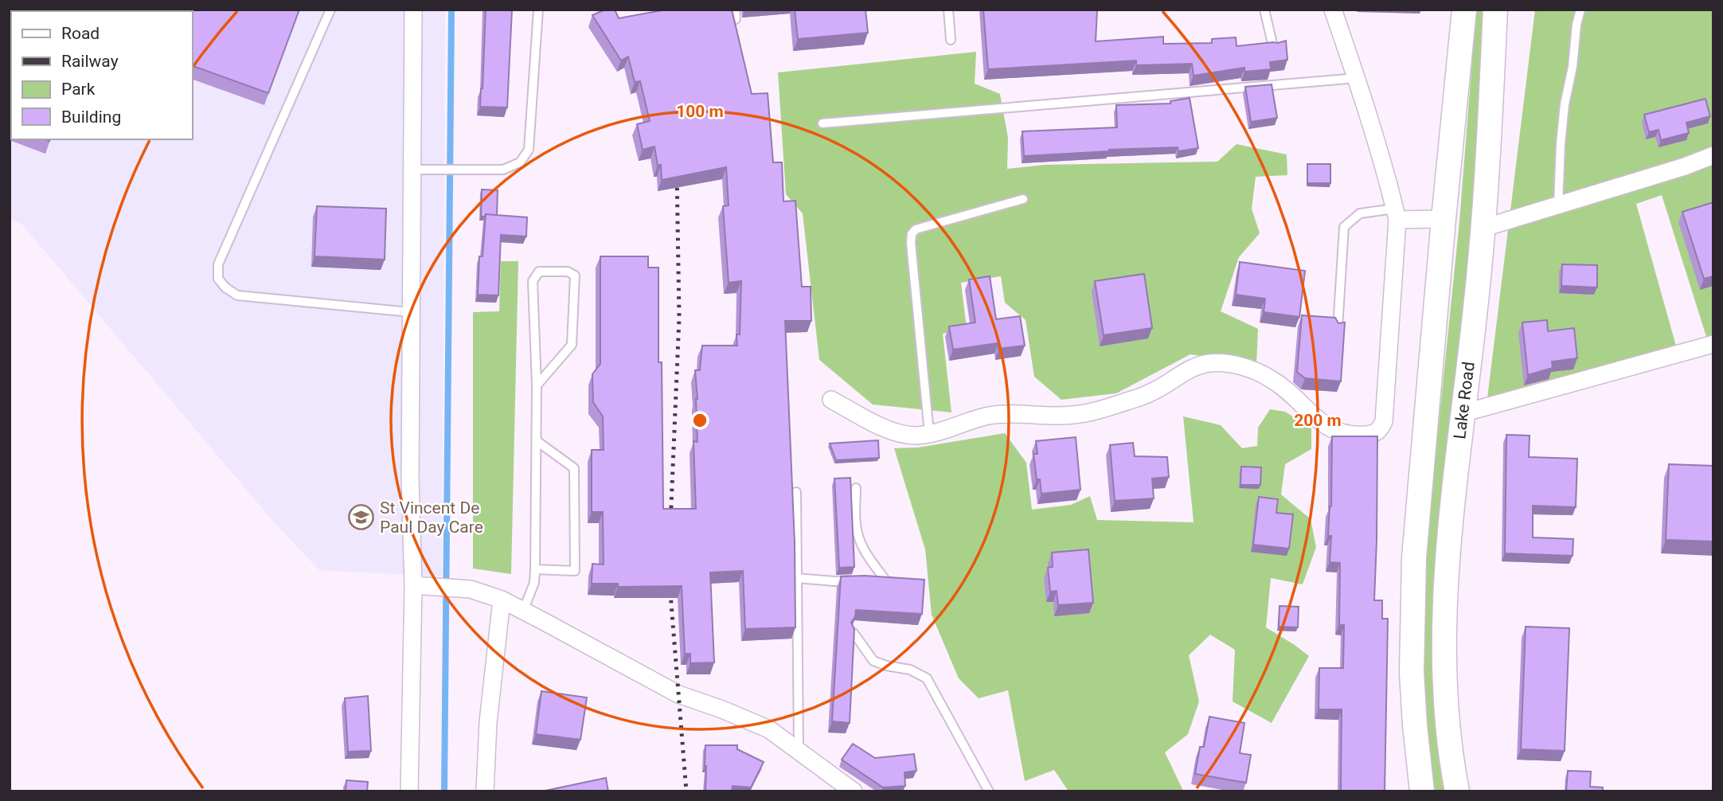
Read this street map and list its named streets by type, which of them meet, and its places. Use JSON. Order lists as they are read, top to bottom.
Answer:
{
  "streets": {
    "main road": ["Lake Road"]
  },
  "places": {
    "school or university": ["St Vincent De Paul Day Care"]
  },
  "legend": [
    "Road",
    "Railway",
    "Park",
    "Building"
  ],
  "rings": ["100 m", "200 m"]
}
